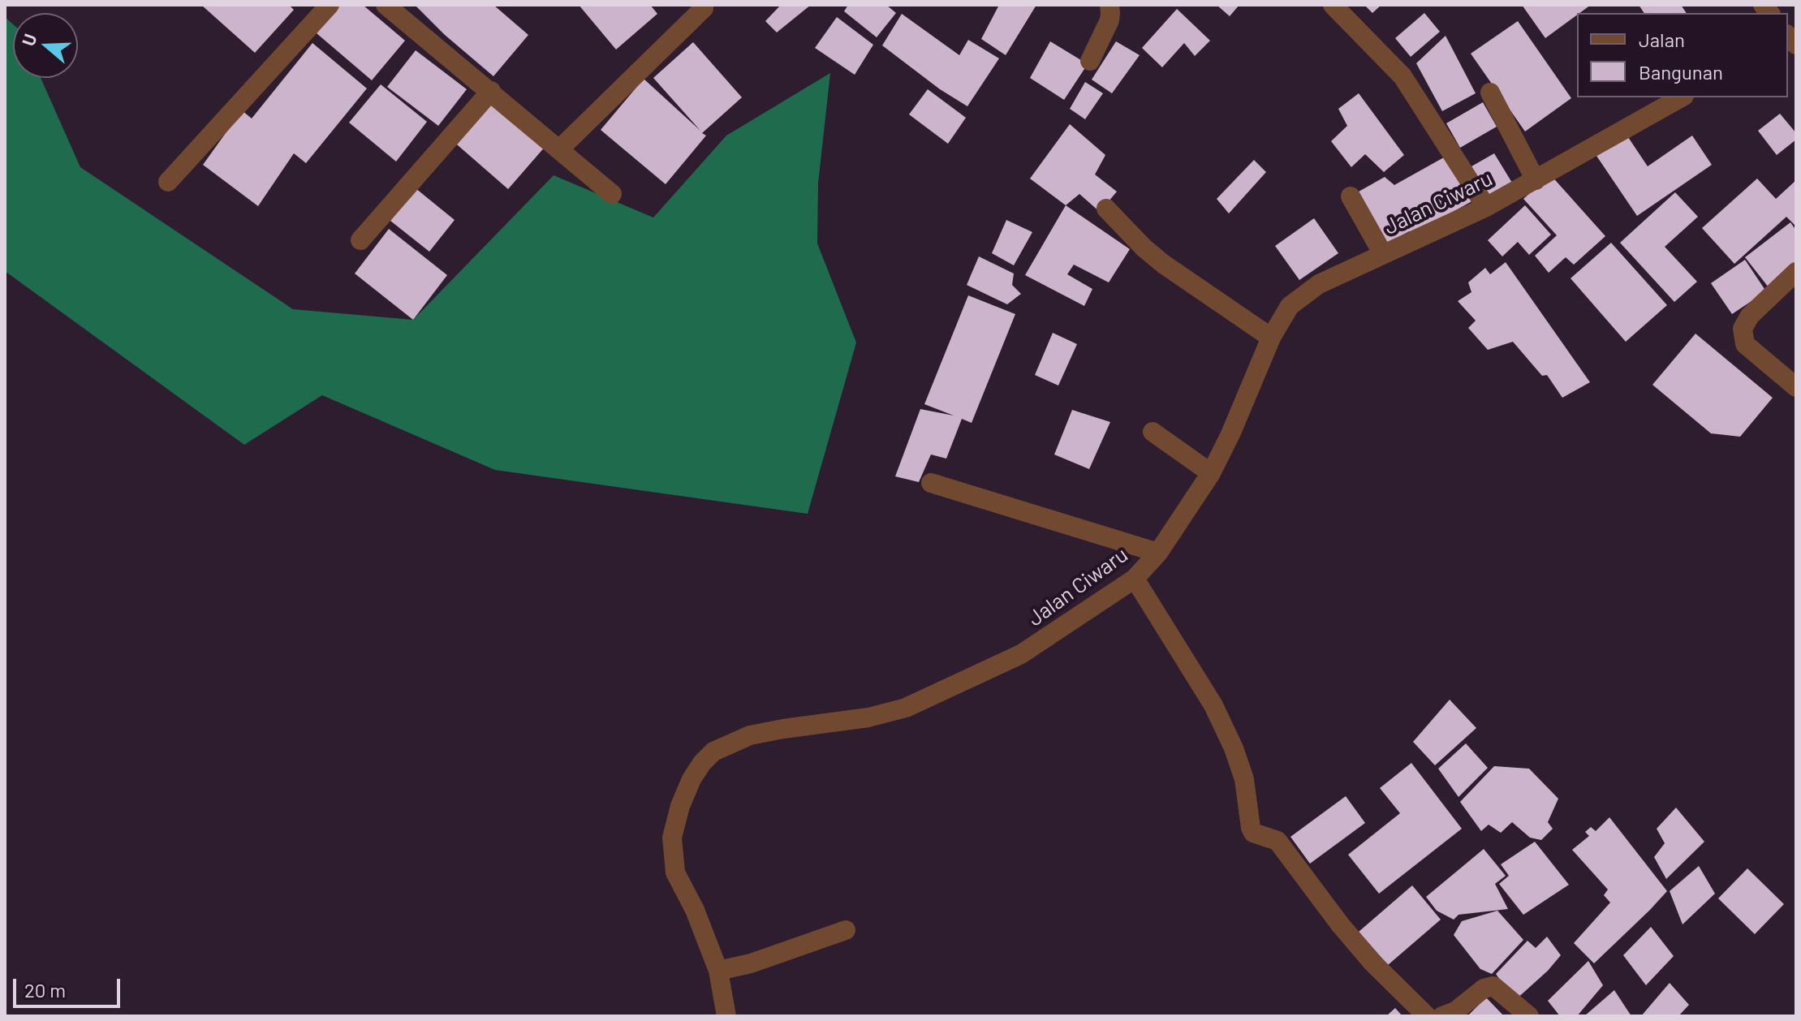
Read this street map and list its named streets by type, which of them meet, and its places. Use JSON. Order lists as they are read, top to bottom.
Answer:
{
  "streets": {
    "street": ["Jalan Ciwaru"]
  },
  "legend": ["Jalan", "Bangunan"],
  "scale_bar": "20 m",
  "north": "left"
}
